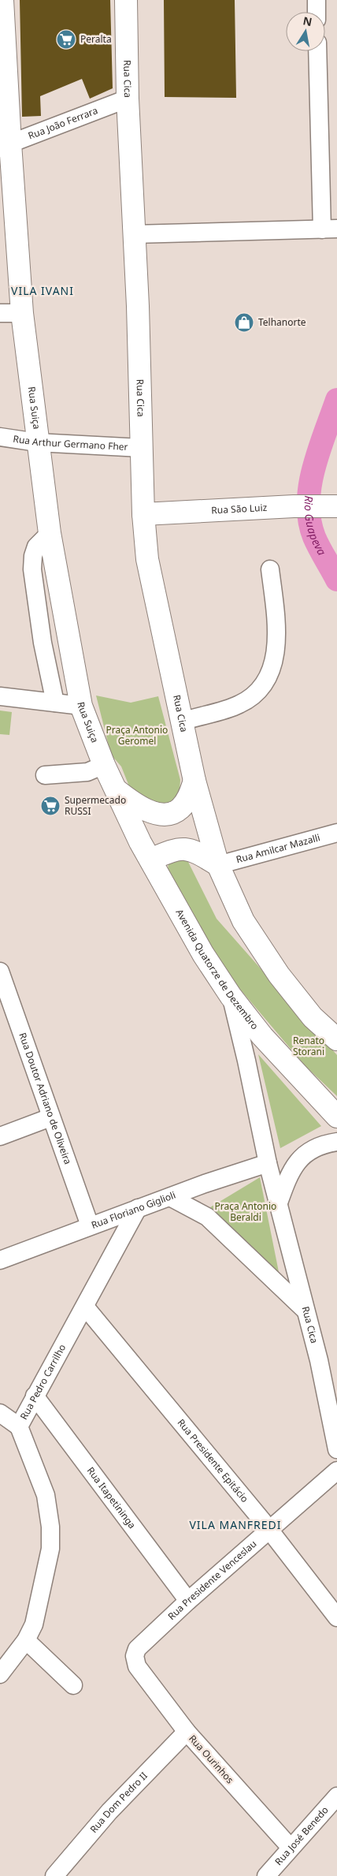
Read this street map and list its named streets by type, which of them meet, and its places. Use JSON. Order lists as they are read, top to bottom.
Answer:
{
  "streets": {
    "main road": [
      "Rua Cica",
      "Rua Suiça",
      "Rua São Luiz",
      "Avenida Quatorze de Dezembro"
    ],
    "street": [
      "Rua João Ferrara",
      "Rua Arthur Germano Fher",
      "Rua Amilcar Mazalli",
      "Rua Doutor Adriano de Oliveira",
      "Rua Floriano Giglioli",
      "Rua Pedro Carrilho",
      "Rua Presidente Epitácio",
      "Rua Itapetininga",
      "Rua Presidente Venceslau",
      "Rua Ourinhos",
      "Rua Dom Pedro II",
      "Rua José Benedo"
    ]
  },
  "crossings": [
    ["Rua Cica", "Rua João Ferrara"],
    ["Rua Cica", "Rua Arthur Germano Fher"],
    ["Rua Cica", "Rua São Luiz"],
    ["Rua Cica", "Avenida Quatorze de Dezembro"],
    ["Rua Cica", "Rua Floriano Giglioli"],
    ["Rua João Ferrara", "Rua Suiça"],
    ["Rua Suiça", "Rua Arthur Germano Fher"],
    ["Rua Suiça", "Avenida Quatorze de Dezembro"],
    ["Rua Doutor Adriano de Oliveira", "Rua Floriano Giglioli"],
    ["Rua Floriano Giglioli", "Rua Pedro Carrilho"],
    ["Rua Pedro Carrilho", "Rua Presidente Epitácio"],
    ["Rua Pedro Carrilho", "Rua Itapetininga"],
    ["Rua Presidente Epitácio", "Rua Presidente Venceslau"],
    ["Rua Itapetininga", "Rua Presidente Venceslau"],
    ["Rua Presidente Venceslau", "Rua Ourinhos"],
    ["Rua Ourinhos", "Rua Dom Pedro II"],
    ["Rua Ourinhos", "Rua José Benedo"]
  ],
  "districts": ["VILA IVANI", "VILA MANFREDI"],
  "water": ["Rio Guapeva"],
  "parks": ["Praça Antonio Geromel", "Renato Storani", "Praça Antonio Beraldi"],
  "places": {
    "supermarket": ["Peralta", "Supermecado RUSSI"],
    "shop": ["Telhanorte"]
  },
  "north": "top"
}
